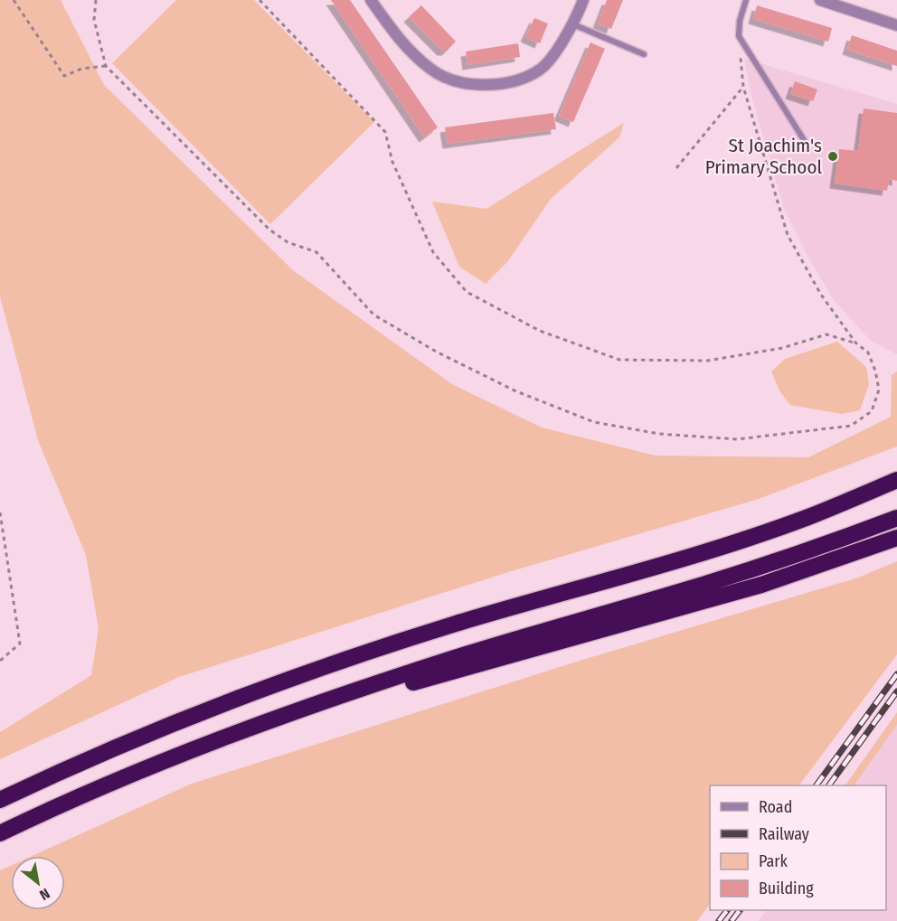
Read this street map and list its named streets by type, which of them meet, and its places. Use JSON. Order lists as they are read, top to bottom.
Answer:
{
  "places": ["St Joachim's Primary School"],
  "legend": [
    "Road",
    "Railway",
    "Park",
    "Building"
  ],
  "north": "bottom right"
}
